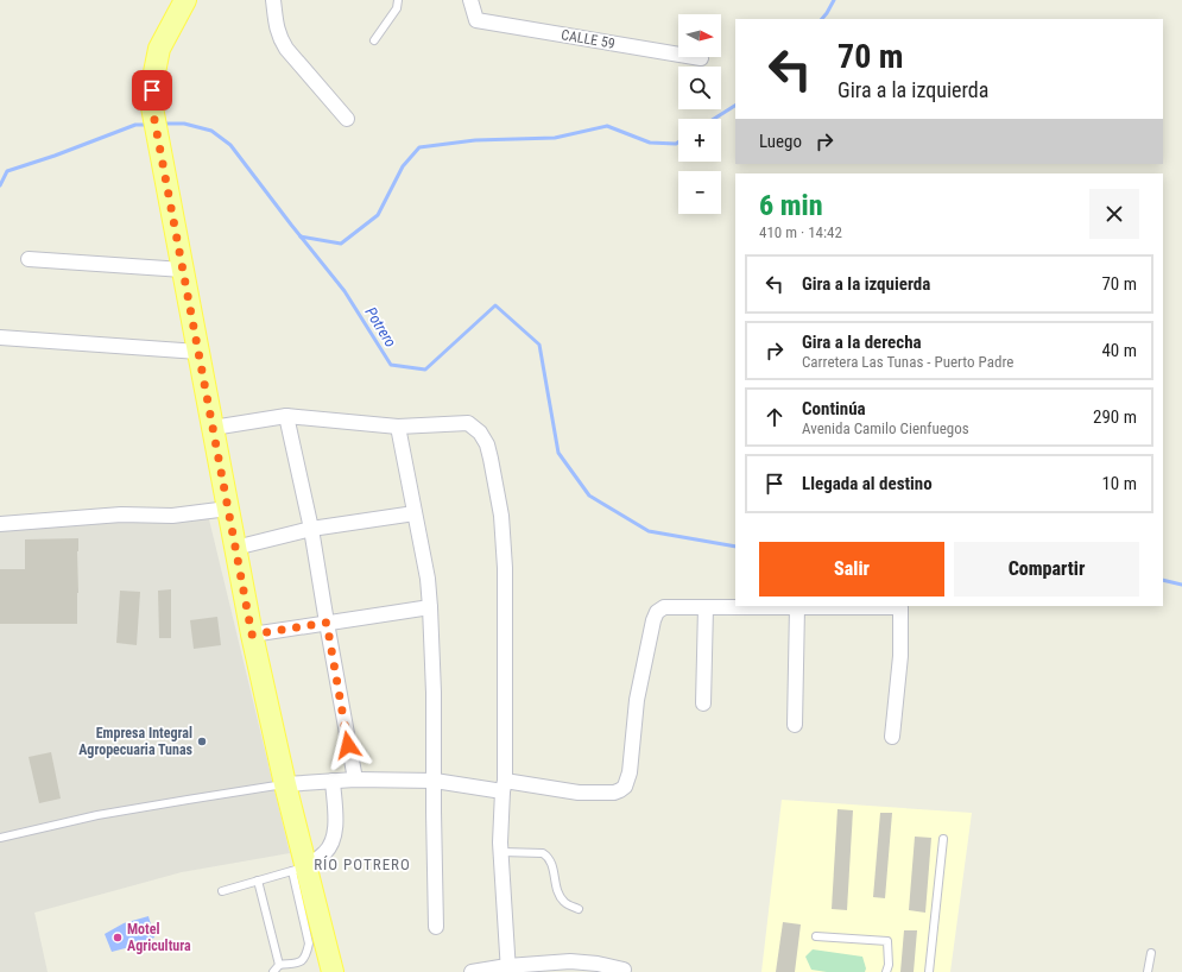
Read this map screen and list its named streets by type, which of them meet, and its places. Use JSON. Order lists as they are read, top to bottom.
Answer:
{
  "streets": {
    "street": ["CALLE 59"]
  },
  "districts": ["RÍO POTRERO"],
  "water": ["Potrero"],
  "places": ["Empresa Integral Agropecuaria Tunas", "Motel Agricultura"],
  "north": "right",
  "page": {
    "map_buttons": ["+", "−"],
    "turn": ["70 m", "Gira a la izquierda"],
    "then": "Luego",
    "heading": ["6 min", "410 m · 14:42"],
    "list": [
      {
        "name": "Gira a la izquierda",
        "value": "70 m"
      },
      {
        "name": "Gira a la derecha",
        "note": "Carretera Las Tunas - Puerto Padre",
        "value": "40 m"
      },
      {
        "name": "Continúa",
        "note": "Avenida Camilo Cienfuegos",
        "value": "290 m"
      },
      {
        "name": "Llegada al destino",
        "value": "10 m"
      }
    ],
    "buttons": ["Salir", "Compartir"]
  }
}
